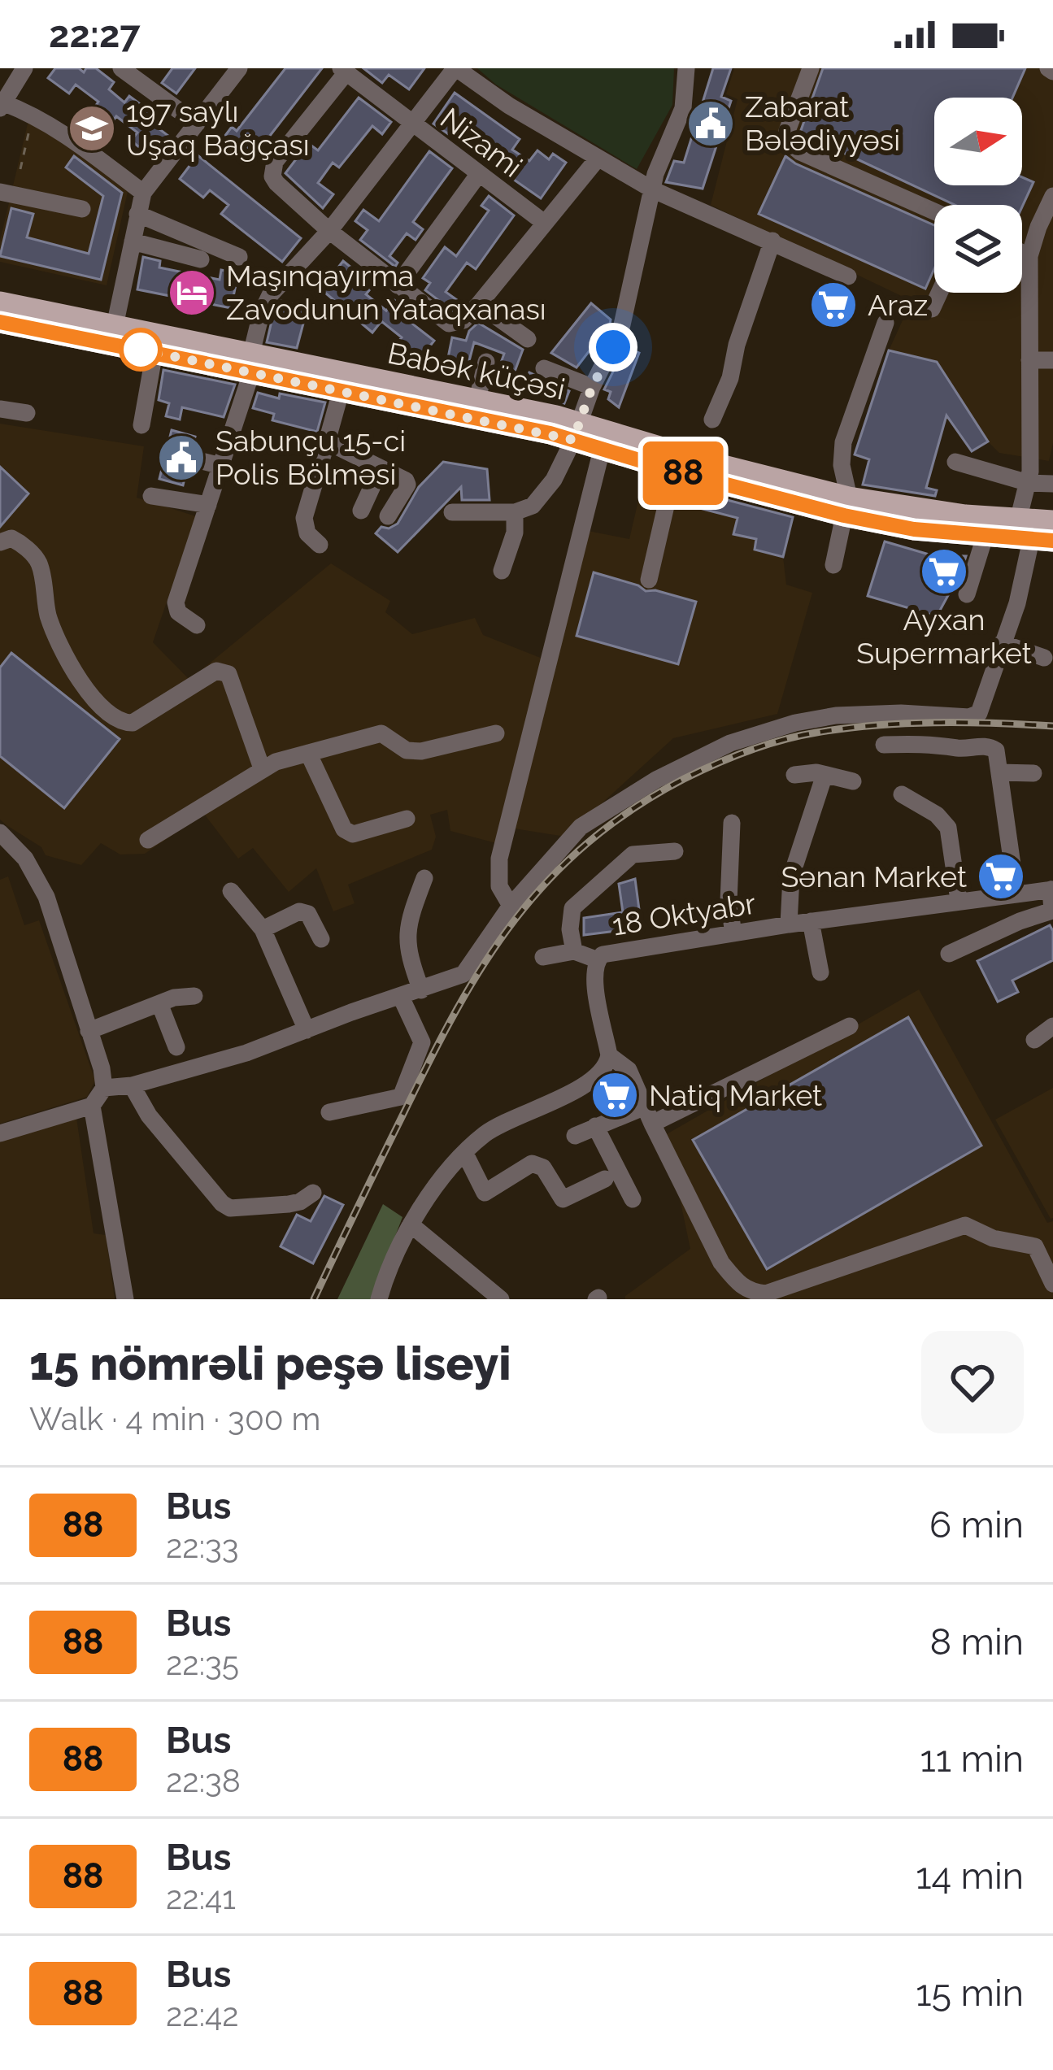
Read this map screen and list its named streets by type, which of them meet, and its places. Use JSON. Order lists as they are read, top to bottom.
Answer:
{
  "streets": {
    "main road": ["Babək küçəsi"],
    "street": ["Nizami", "18 Oktyabr"]
  },
  "places": {
    "public building": ["Zabarat Bələdiyyəsi", "Sabunçu 15-ci Polis Bölməsi"],
    "school or university": ["197 saylı Uşaq Bağçası"],
    "hotel": ["Maşınqayırma Zavodunun Yataqxanası"],
    "supermarket": [
      "Araz",
      "Ayxan Supermarket",
      "Sənan Market",
      "Natiq Market"
    ]
  },
  "lines": ["bus line 88"],
  "north": "right",
  "page": {
    "status": "22:27",
    "on_map": "88",
    "heading": ["15 nömrәli peşә liseyi", "Walk · 4 min · 300 m"],
    "list": [
      {
        "mark": "88",
        "name": "Bus",
        "note": "22:33",
        "value": "6 min"
      },
      {
        "mark": "88",
        "name": "Bus",
        "note": "22:35",
        "value": "8 min"
      },
      {
        "mark": "88",
        "name": "Bus",
        "note": "22:38",
        "value": "11 min"
      },
      {
        "mark": "88",
        "name": "Bus",
        "note": "22:41",
        "value": "14 min"
      },
      {
        "mark": "88",
        "name": "Bus",
        "note": "22:42",
        "value": "15 min"
      }
    ]
  }
}
